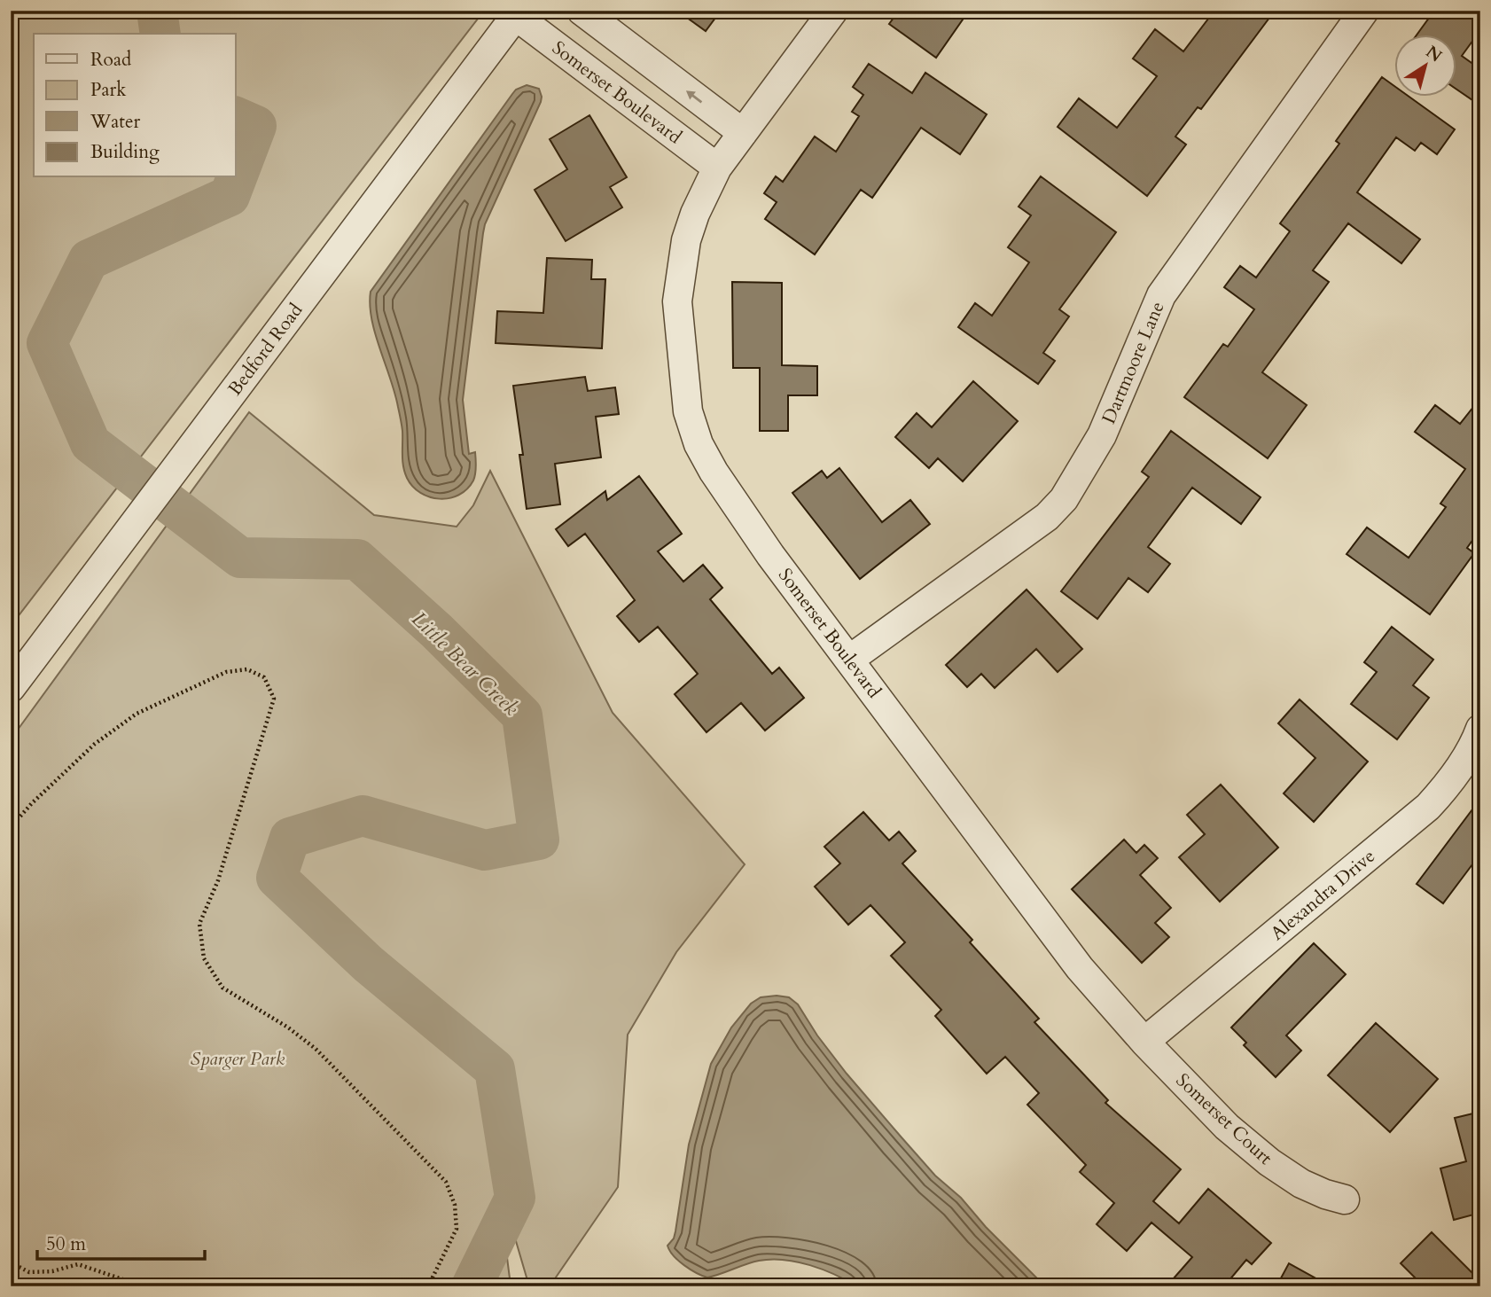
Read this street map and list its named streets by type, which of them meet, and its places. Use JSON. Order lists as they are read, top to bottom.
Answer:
{
  "streets": {
    "street": [
      "Somerset Boulevard",
      "Bedford Road",
      "Dartmoore Lane",
      "Alexandra Drive",
      "Somerset Court"
    ]
  },
  "crossings": [
    ["Somerset Boulevard", "Bedford Road"],
    ["Somerset Boulevard", "Dartmoore Lane"],
    ["Somerset Boulevard", "Alexandra Drive"],
    ["Somerset Boulevard", "Somerset Court"],
    ["Alexandra Drive", "Somerset Court"]
  ],
  "water": ["Little Bear Creek"],
  "parks": ["Sparger Park"],
  "legend": [
    "Road",
    "Park",
    "Water",
    "Building"
  ],
  "scale_bar": "50 m",
  "north": "top right"
}
